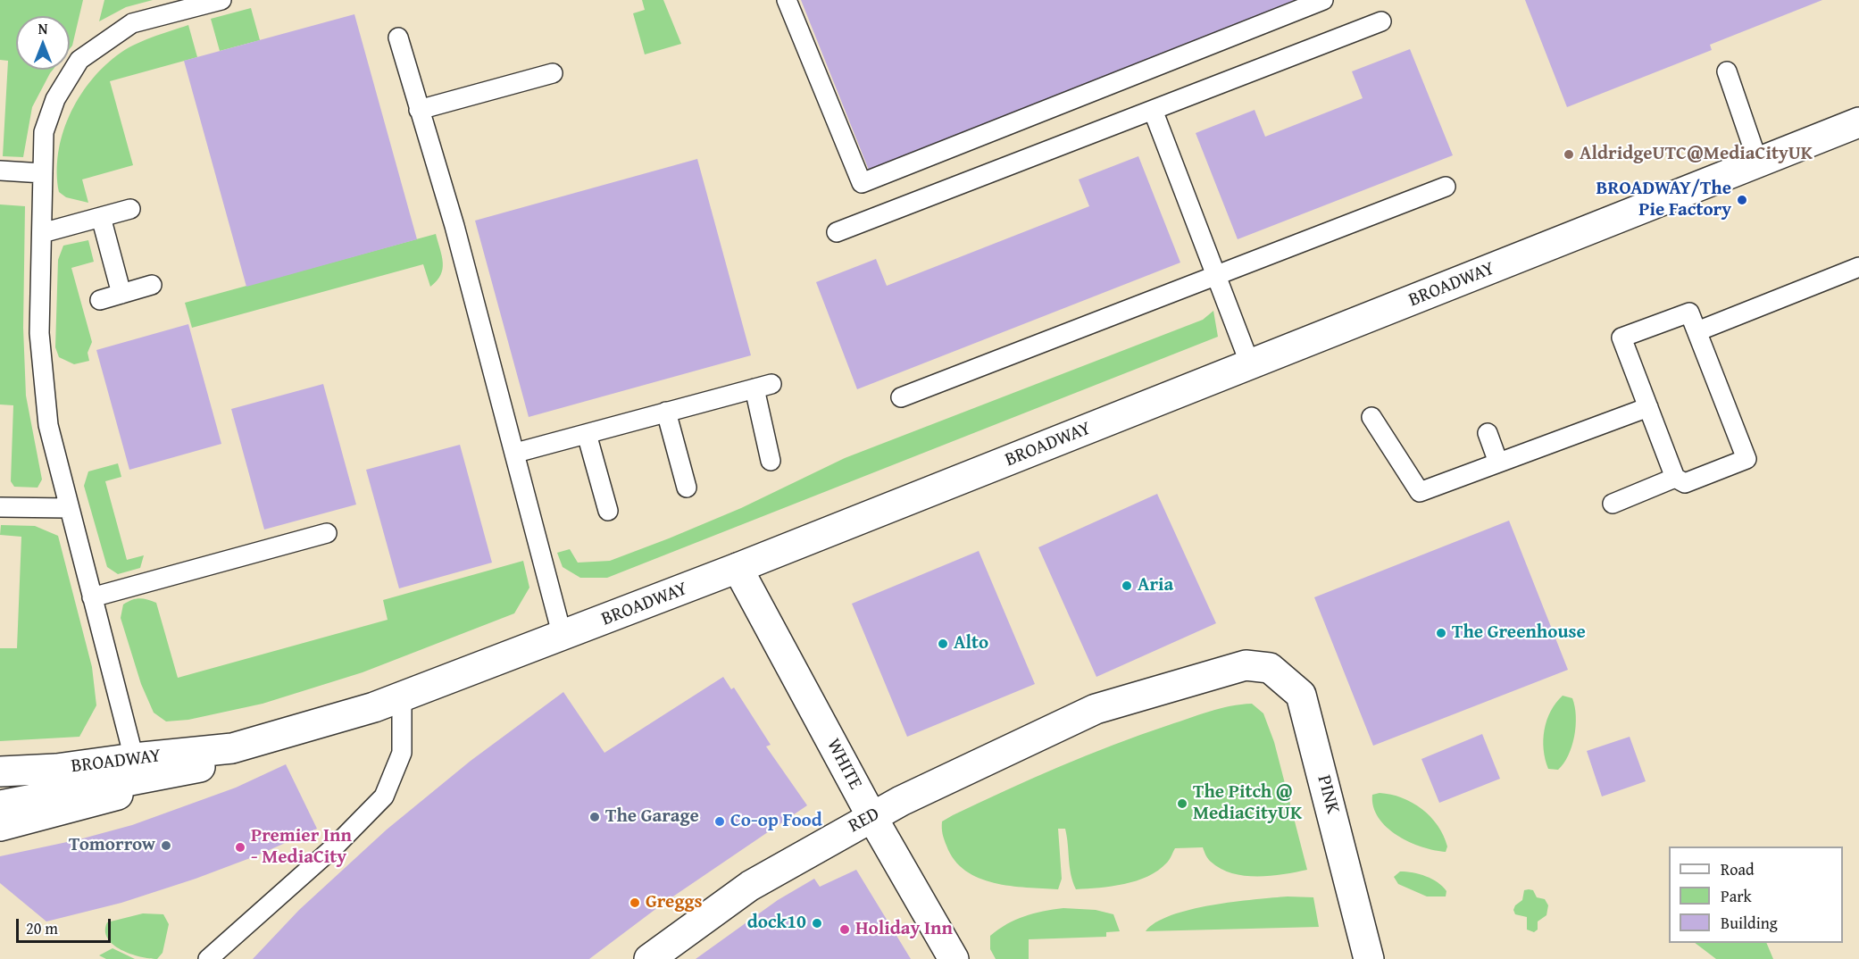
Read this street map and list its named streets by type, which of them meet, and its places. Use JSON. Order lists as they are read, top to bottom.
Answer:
{
  "streets": {
    "street": [
      "BROADWAY",
      "WHITE",
      "PINK",
      "RED"
    ]
  },
  "crossings": [
    ["BROADWAY", "WHITE"],
    ["WHITE", "RED"],
    ["PINK", "RED"]
  ],
  "places": [
    "AldridgeUTC@MediaCityUK",
    "BROADWAY/The Pie Factory",
    "Aria",
    "The Greenhouse",
    "Alto",
    "The Pitch @ MediaCityUK",
    "The Garage",
    "Co-op Food",
    "Tomorrow",
    "Premier Inn - MediaCity",
    "Greggs",
    "dock10",
    "Holiday Inn"
  ],
  "legend": ["Road", "Park", "Building"],
  "scale_bar": "20 m",
  "north": "top"
}
